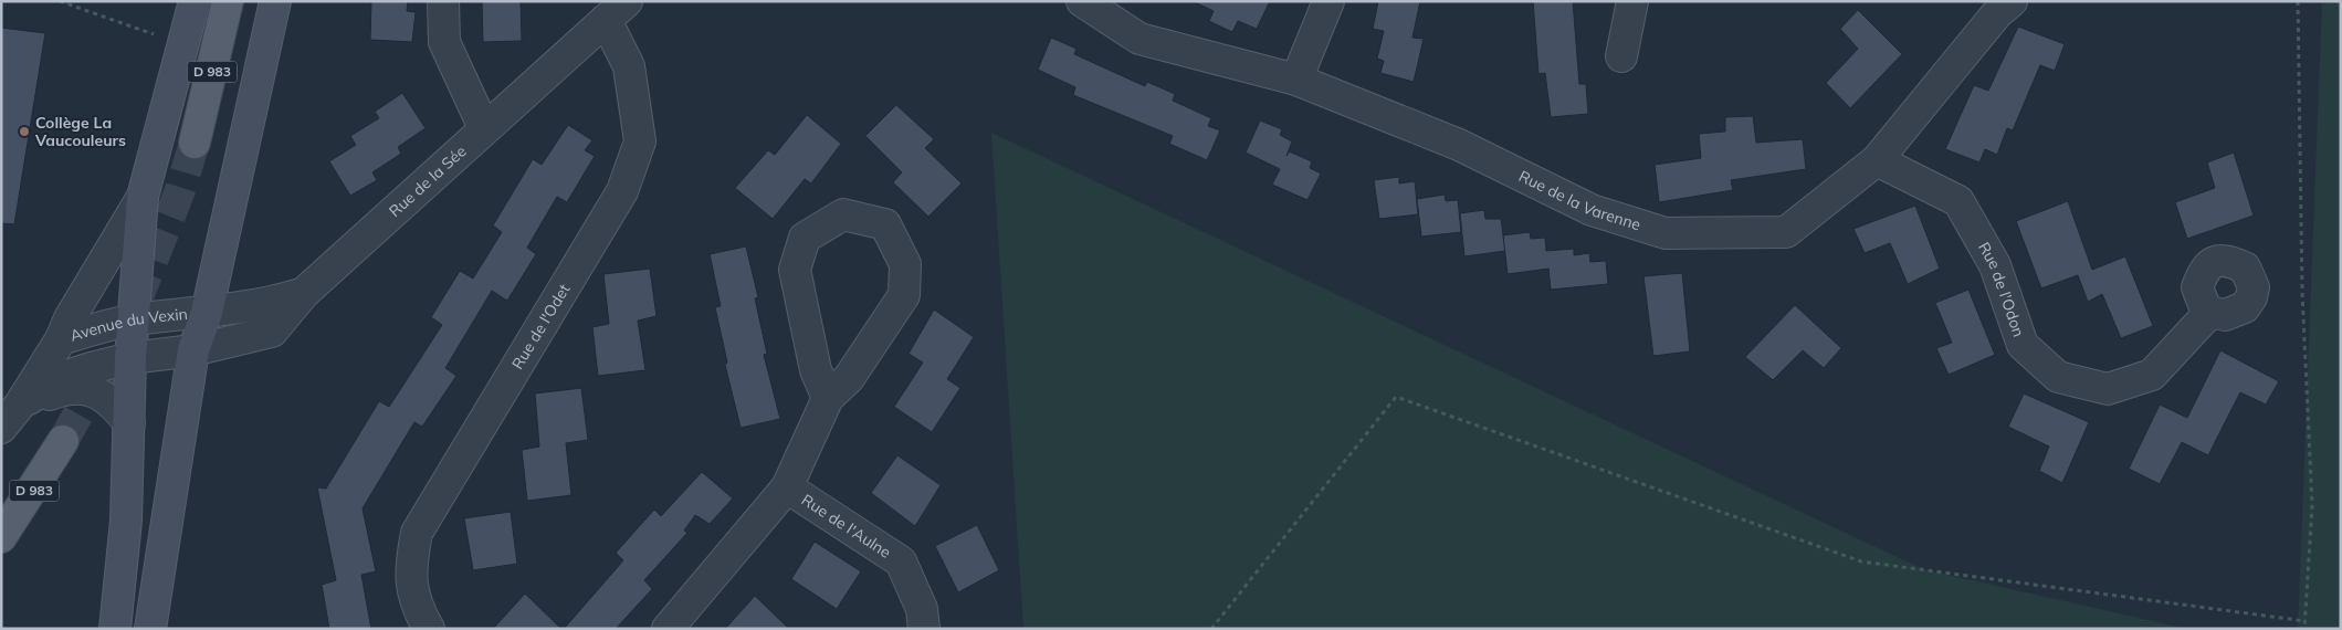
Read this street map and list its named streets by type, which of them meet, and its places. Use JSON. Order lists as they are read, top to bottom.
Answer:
{
  "streets": {
    "main road": ["D 983"],
    "street": [
      "Rue de la Sée",
      "Rue de la Varenne",
      "Rue de l'Odon",
      "Avenue du Vexin",
      "Rue de l'Odet",
      "Rue de l'Aulne"
    ]
  },
  "crossings": [
    ["Rue de la Sée", "Avenue du Vexin"],
    ["Rue de la Sée", "Rue de l'Odet"],
    ["Rue de la Varenne", "Rue de l'Odon"]
  ],
  "places": ["Collège La Vaucouleurs"]
}
